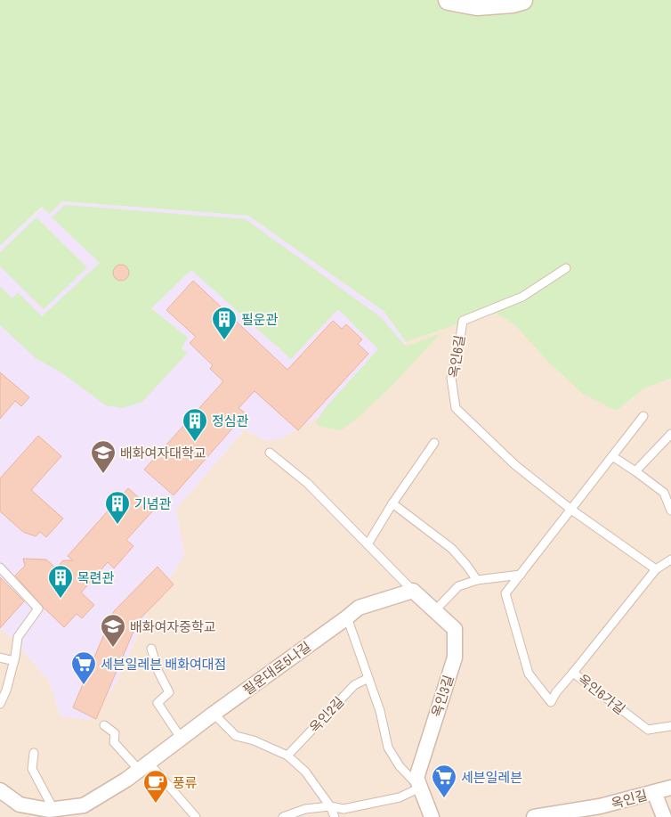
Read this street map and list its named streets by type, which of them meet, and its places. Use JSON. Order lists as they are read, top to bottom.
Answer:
{
  "streets": {
    "street": ["필운대로5나길", "옥인3길", "옥인길"],
    "lane": ["옥인6길", "옥인6가길", "옥인2길"]
  },
  "crossings": [
    ["옥인6길", "옥인6가길"],
    ["필운대로5나길", "옥인3길"],
    ["옥인3길", "옥인2길"]
  ],
  "places": {
    "building": [
      "필운관",
      "정심관",
      "기념관",
      "목련관"
    ],
    "school or university": ["배화여자대학교", "배화여자중학교"],
    "supermarket": ["세븐일레븐 배화여대점", "세븐일레븐"],
    "cafe": ["풍류"]
  }
}
